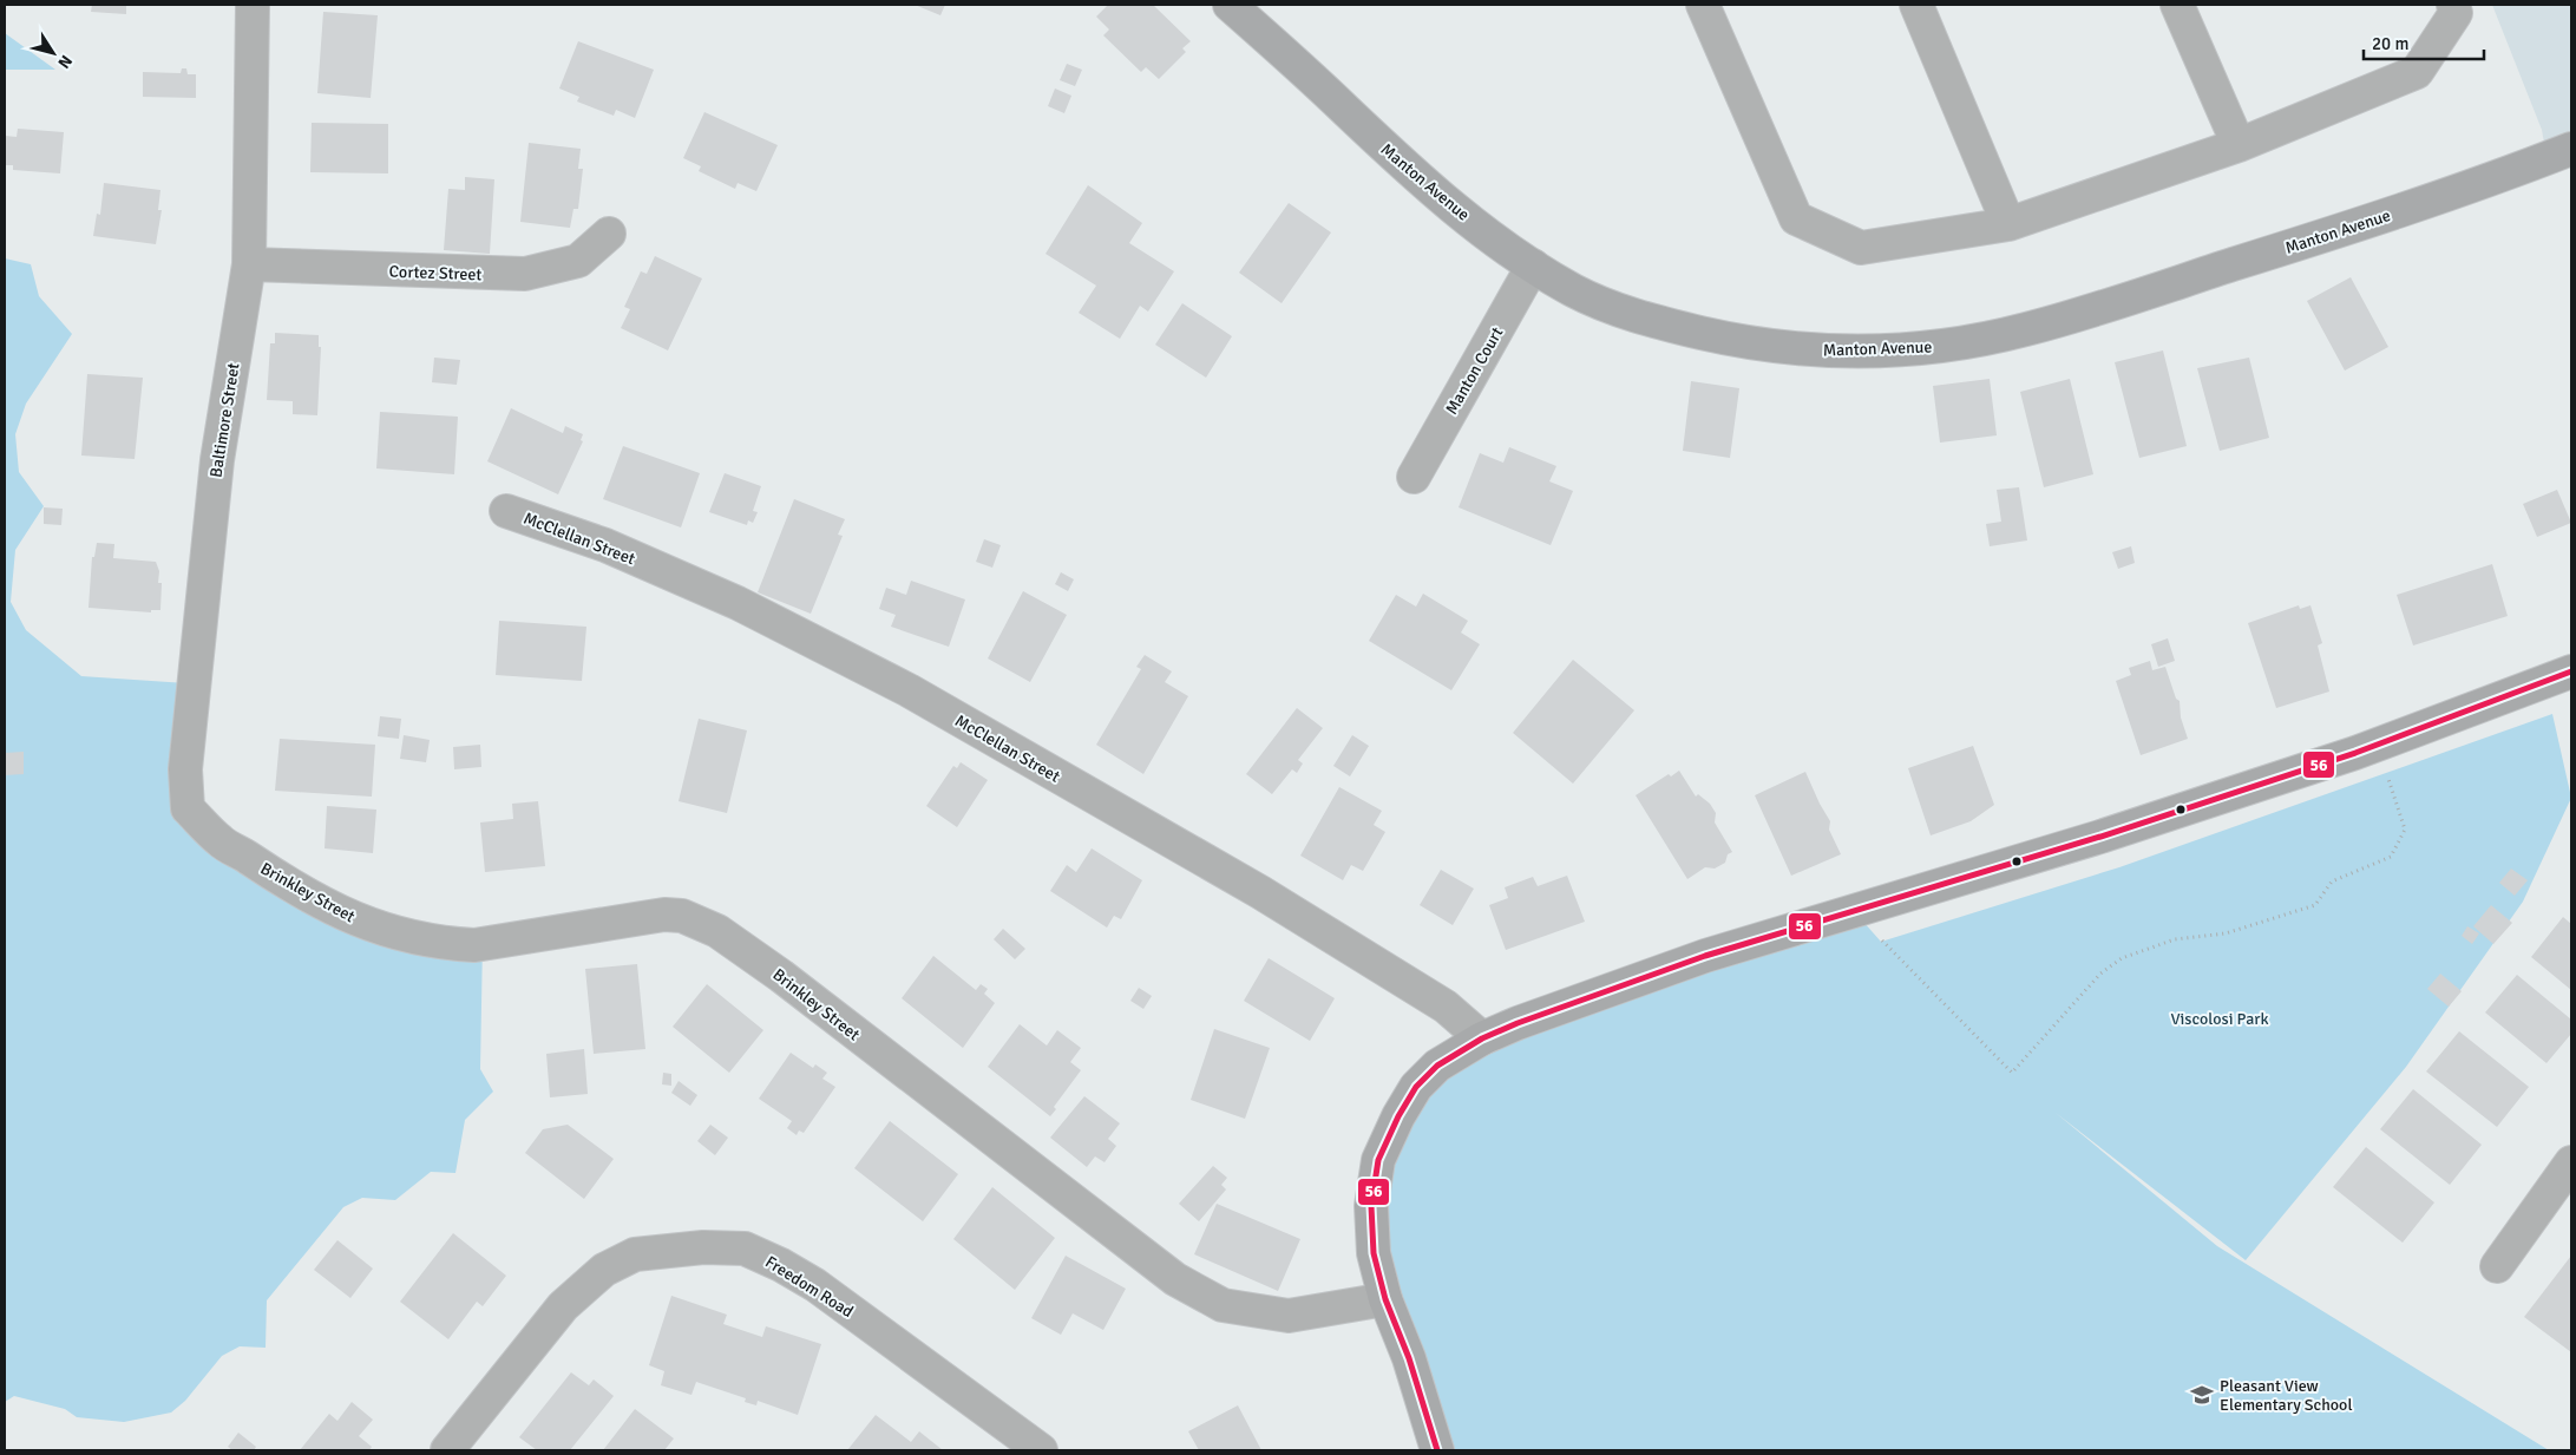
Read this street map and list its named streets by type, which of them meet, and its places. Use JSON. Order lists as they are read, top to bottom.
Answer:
{
  "streets": {
    "main road": ["Manton Avenue"],
    "street": [
      "Cortez Street",
      "Manton Court",
      "Baltimore Street",
      "McClellan Street",
      "Brinkley Street",
      "Freedom Road"
    ]
  },
  "crossings": [
    ["Manton Avenue", "Manton Court"],
    ["Cortez Street", "Baltimore Street"],
    ["Baltimore Street", "Brinkley Street"]
  ],
  "parks": ["Viscolosi Park"],
  "places": {
    "school or university": ["Pleasant View Elementary School"]
  },
  "lines": ["transit line 56"],
  "scale_bar": "20 m",
  "north": "bottom right"
}
